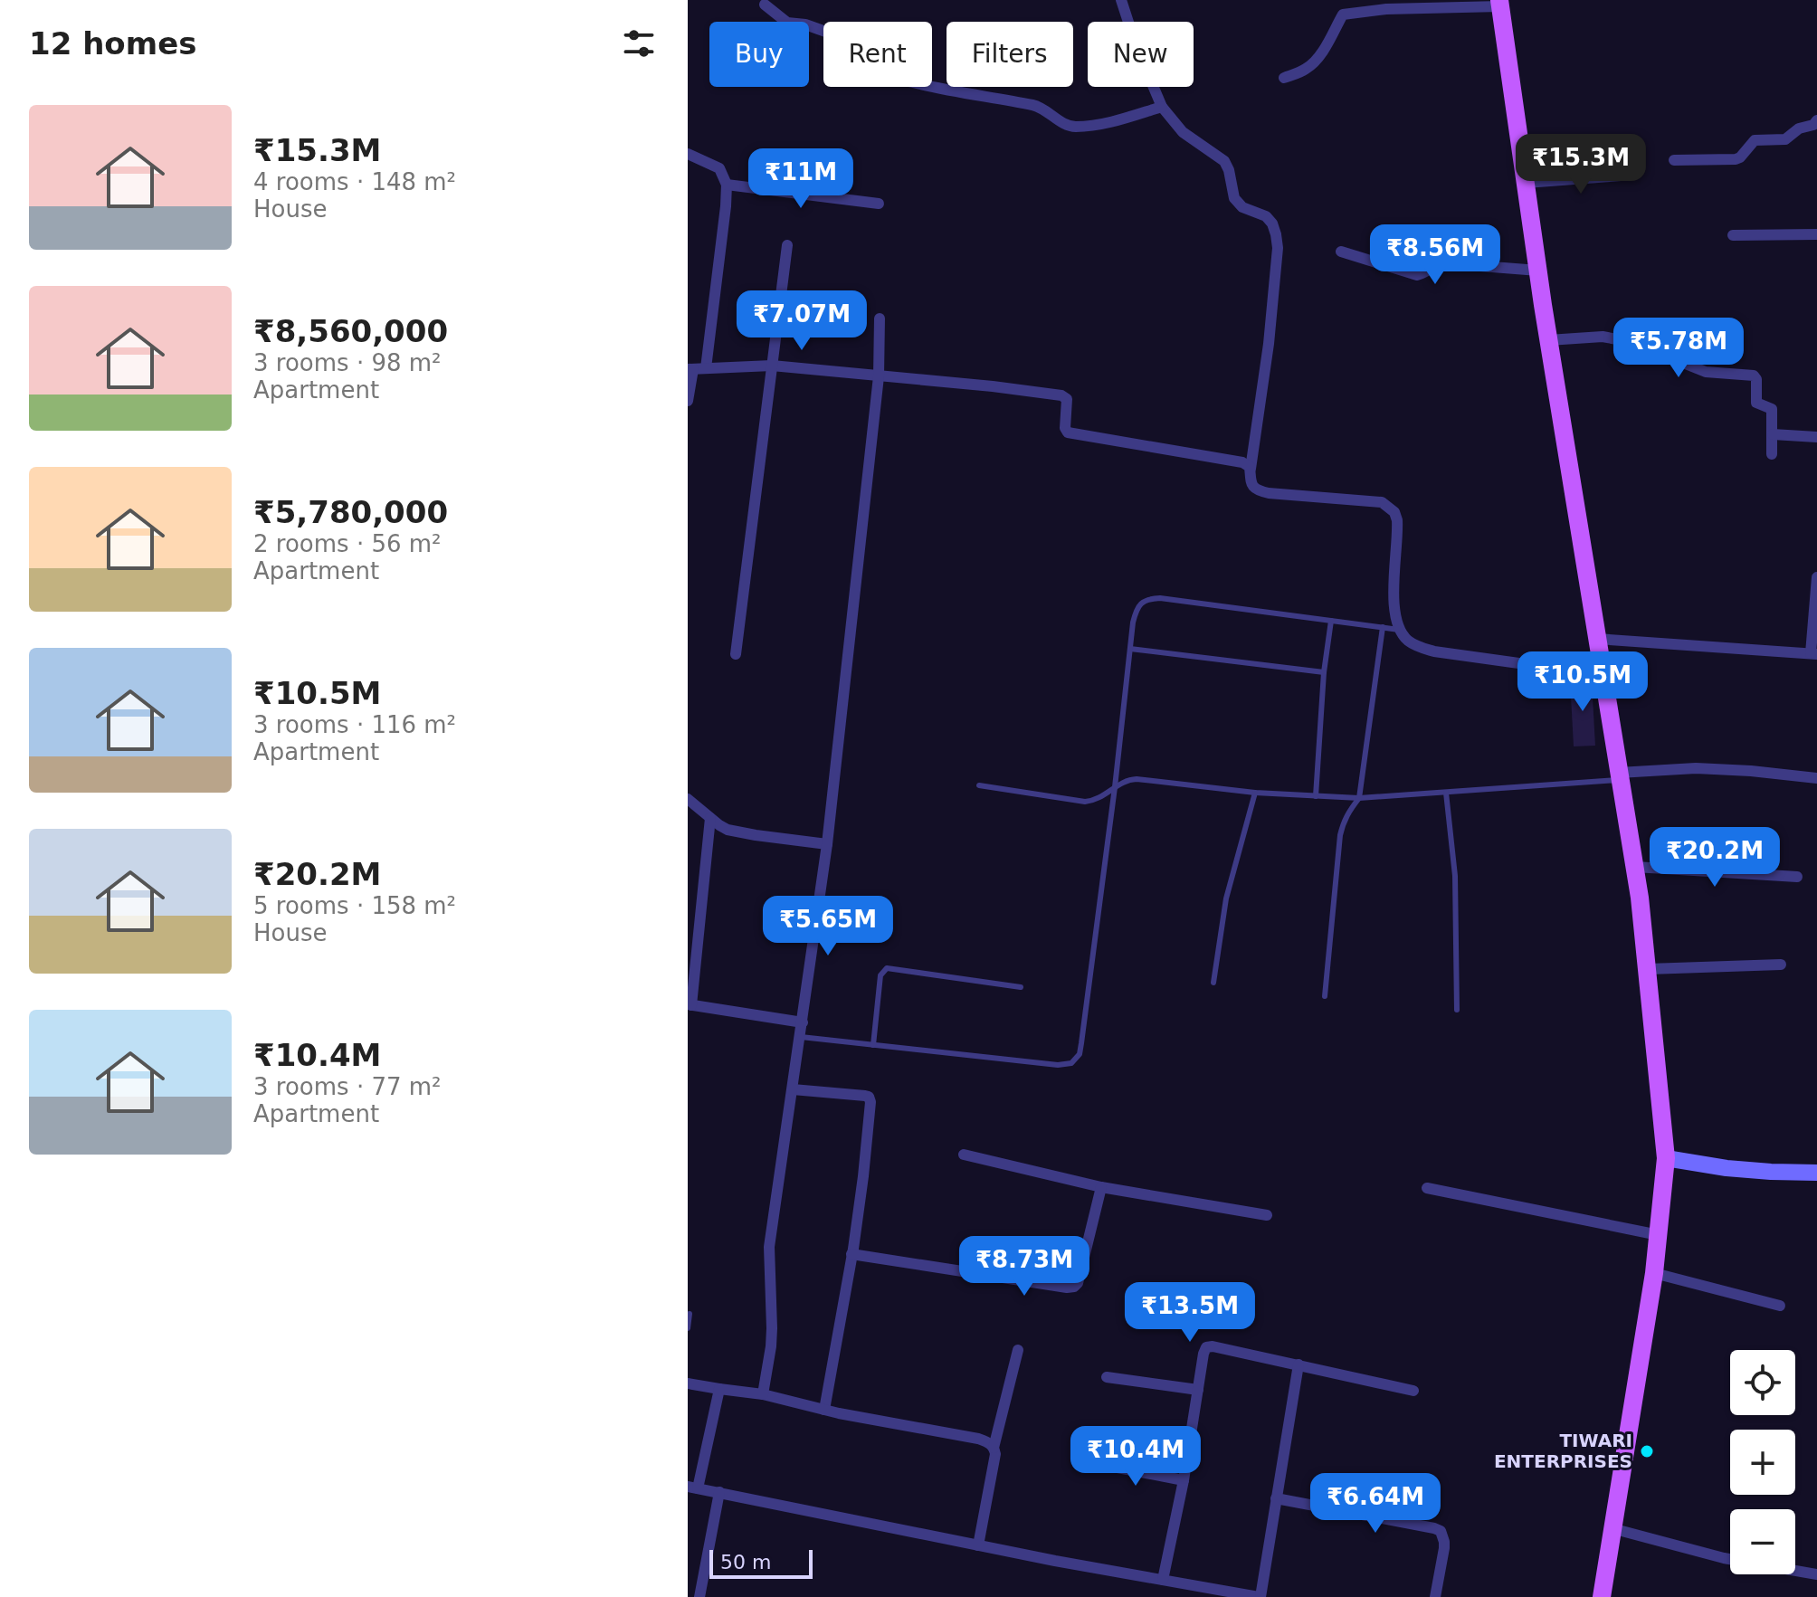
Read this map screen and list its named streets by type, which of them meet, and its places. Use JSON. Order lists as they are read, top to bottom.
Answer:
{
  "places": ["TIWARI ENTERPRISES"],
  "scale_bar": "50 m",
  "page": {
    "heading": "12 homes",
    "chip": [
      "Buy",
      "Rent",
      "Filters",
      "New"
    ],
    "list": [
      {
        "name": "₹15.3M",
        "note": "4 rooms · 148 m² · House"
      },
      {
        "name": "₹8,560,000",
        "note": "3 rooms · 98 m² · Apartment"
      },
      {
        "name": "₹5,780,000",
        "note": "2 rooms · 56 m² · Apartment"
      },
      {
        "name": "₹10.5M",
        "note": "3 rooms · 116 m² · Apartment"
      },
      {
        "name": "₹20.2M",
        "note": "5 rooms · 158 m² · House"
      },
      {
        "name": "₹10.4M",
        "note": "3 rooms · 77 m² · Apartment"
      }
    ],
    "price": [
      "₹15.3M",
      "₹11M",
      "₹8.56M",
      "₹7.07M",
      "₹5.78M",
      "₹10.5M",
      "₹20.2M",
      "₹5.65M",
      "₹8.73M",
      "₹13.5M",
      "₹10.4M",
      "₹6.64M"
    ],
    "map_buttons": ["+", "−"],
    "scale": "50 m"
  }
}
